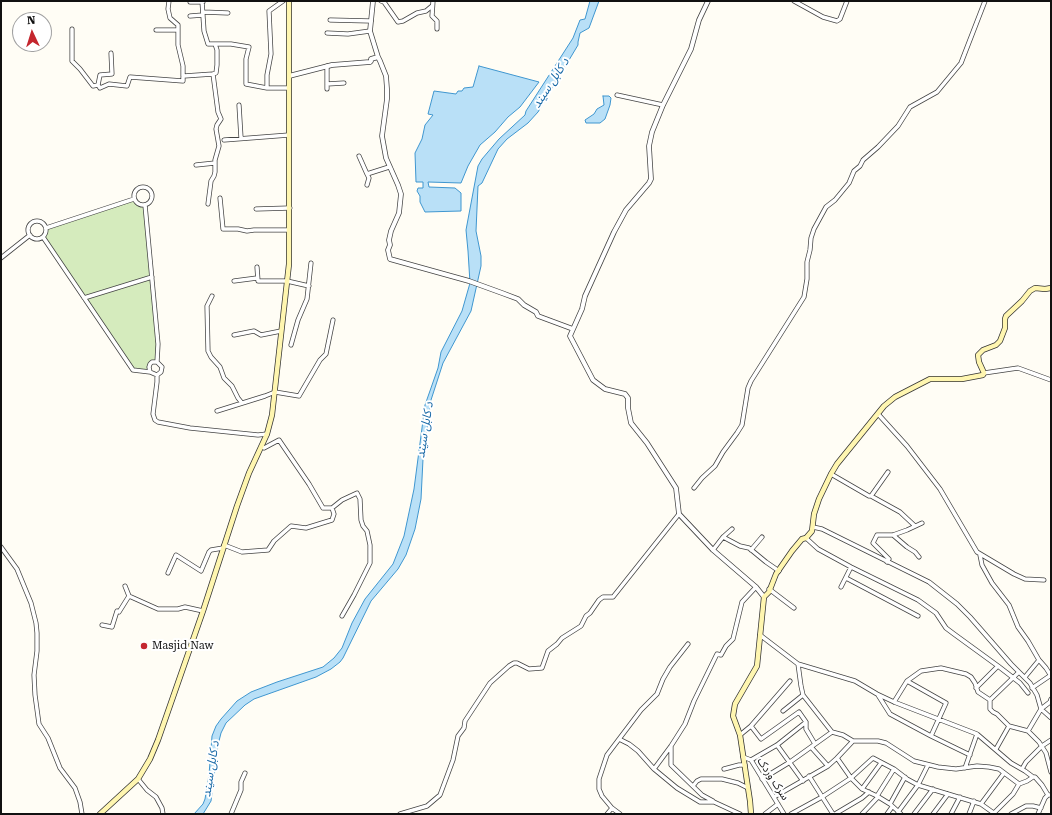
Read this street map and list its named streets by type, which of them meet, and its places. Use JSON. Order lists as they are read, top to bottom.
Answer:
{
  "streets": {
    "street": ["سرک وردک"]
  },
  "water": ["د کابل سيند"],
  "places": ["Masjid Naw"],
  "north": "top"
}
